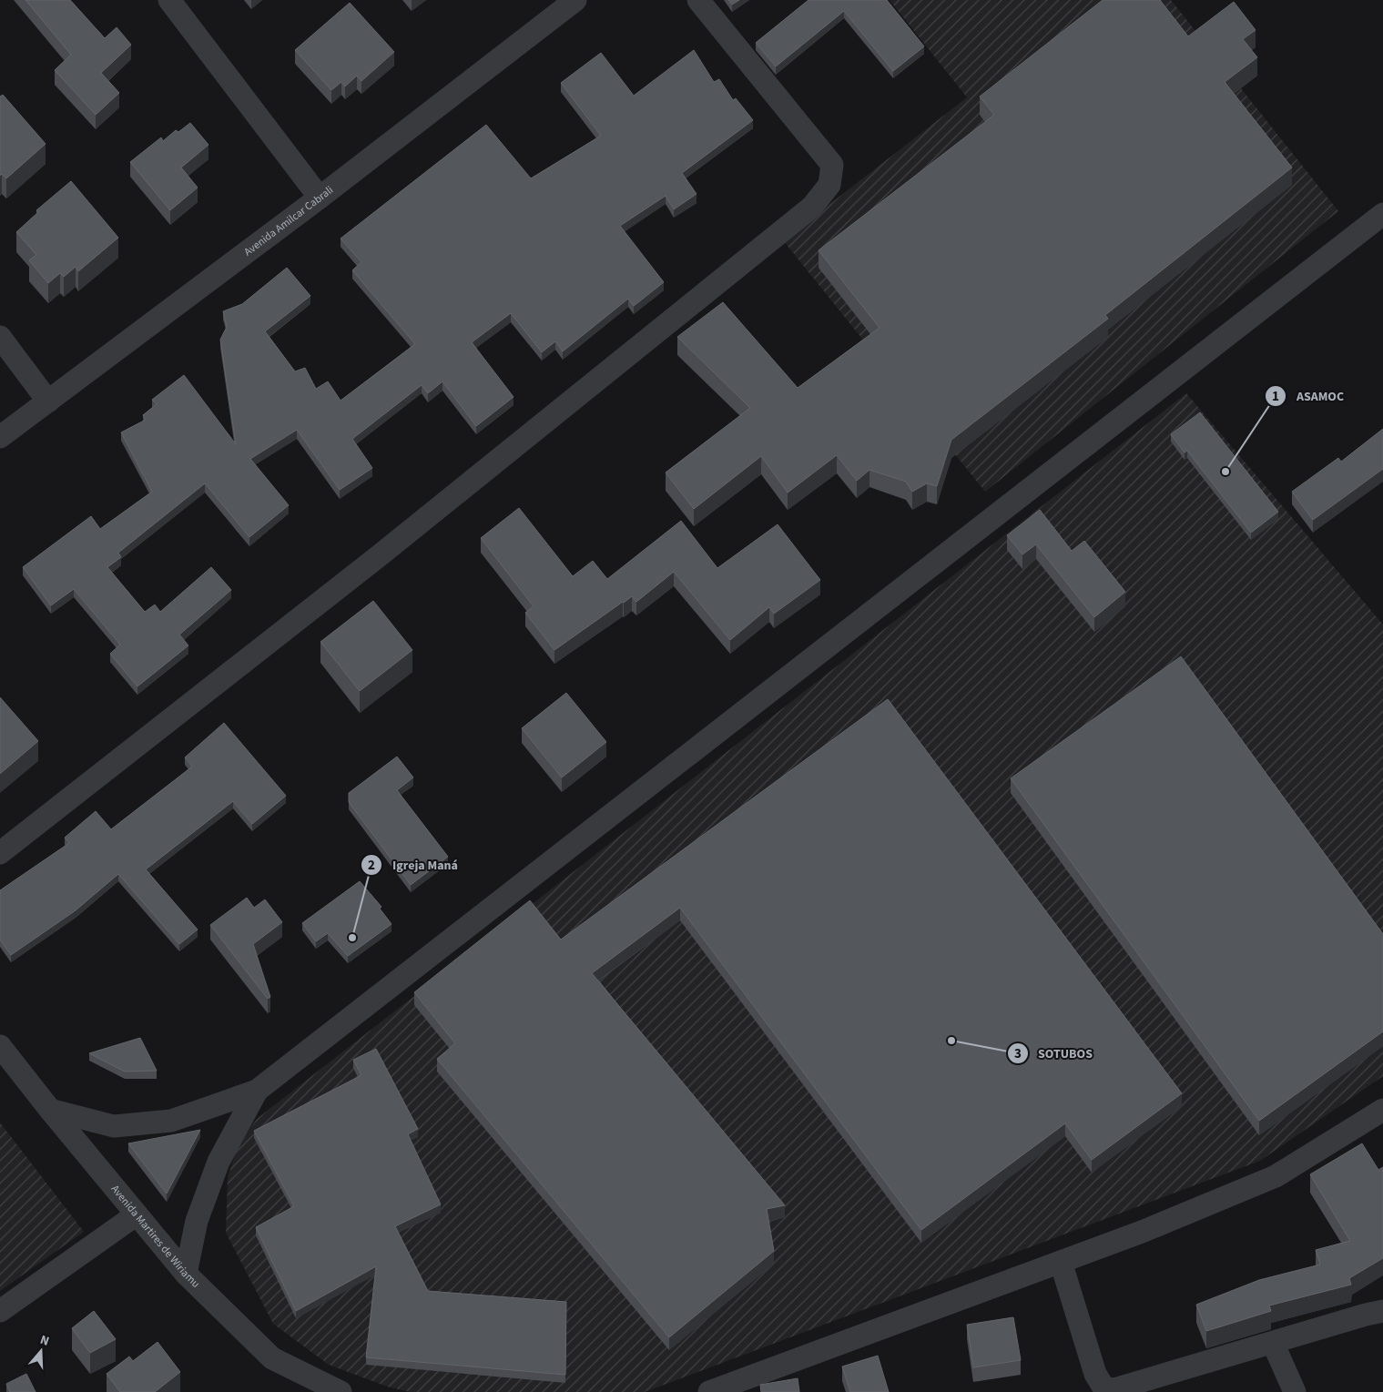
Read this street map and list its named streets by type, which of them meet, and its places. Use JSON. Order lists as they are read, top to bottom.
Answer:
{
  "streets": {
    "street": ["Avenida Amilcar Cabrali", "Avenida Martires de Wiriamu"]
  },
  "places": ["ASAMOC", "Igreja Maná", "SOTUBOS"],
  "north": "top"
}
